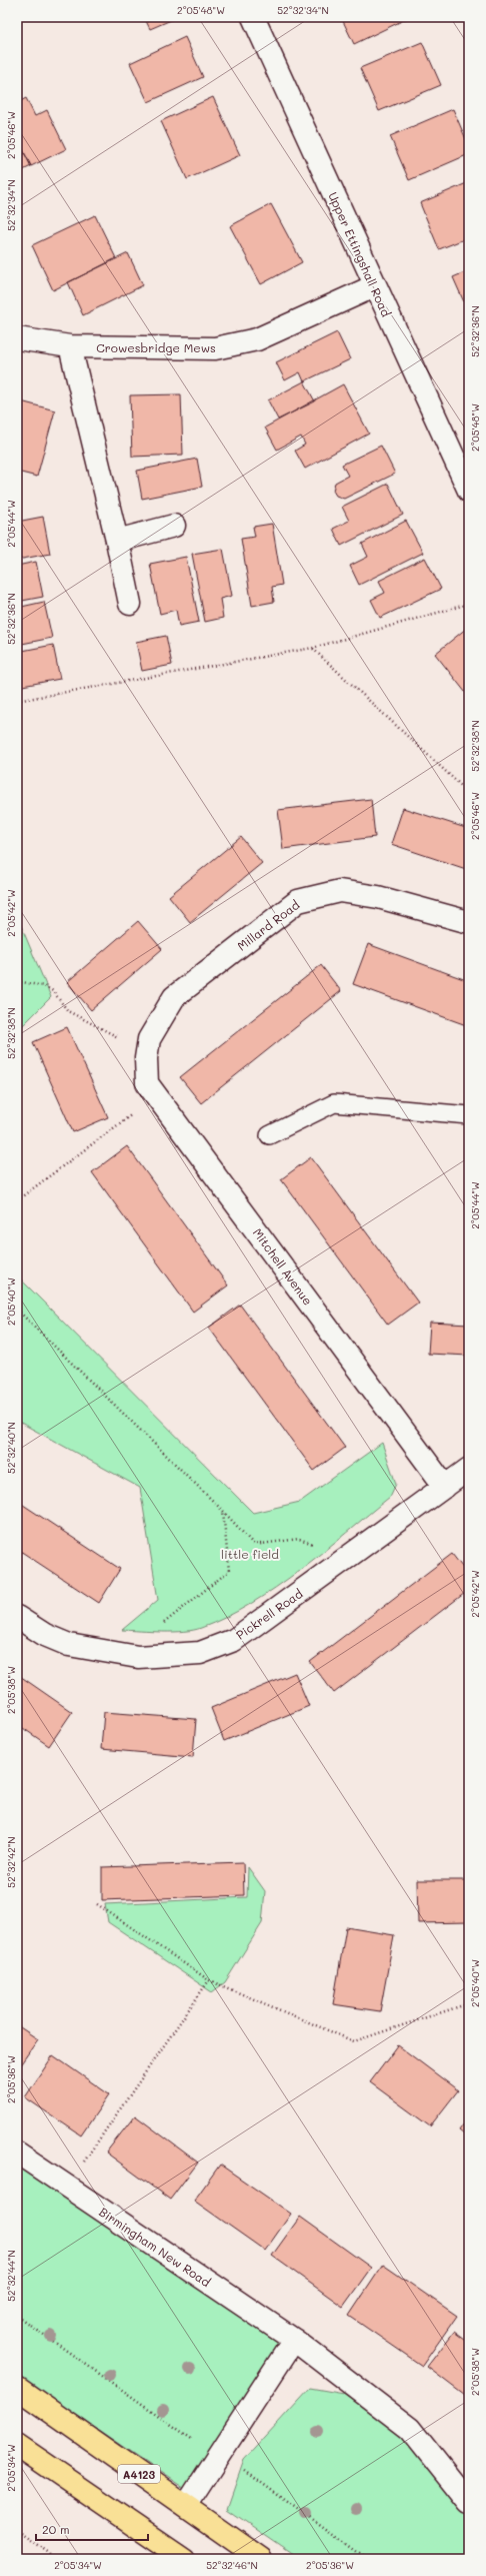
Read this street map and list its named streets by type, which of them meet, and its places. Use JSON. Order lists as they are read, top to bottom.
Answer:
{
  "streets": {
    "highway": ["A4123"],
    "street": [
      "Upper Ettingshall Road",
      "Crowesbridge Mews",
      "Millard Road",
      "Mitchell Avenue",
      "Pickrell Road",
      "Birmingham New Road"
    ]
  },
  "crossings": [
    ["Upper Ettingshall Road", "Crowesbridge Mews"],
    ["Millard Road", "Mitchell Avenue"],
    ["Mitchell Avenue", "Pickrell Road"]
  ],
  "parks": ["little field"],
  "scale_bar": "20 m",
  "coordinates": [
    "2°05'48\"W",
    "52°32'34\"N",
    "2°05'46\"W",
    "52°32'36\"N",
    "2°05'44\"W",
    "52°32'38\"N",
    "2°05'42\"W",
    "2°05'40\"W",
    "52°32'40\"N",
    "2°05'38\"W",
    "52°32'42\"N",
    "2°05'36\"W",
    "52°32'44\"N",
    "2°05'34\"W",
    "52°32'46\"N"
  ]
}
